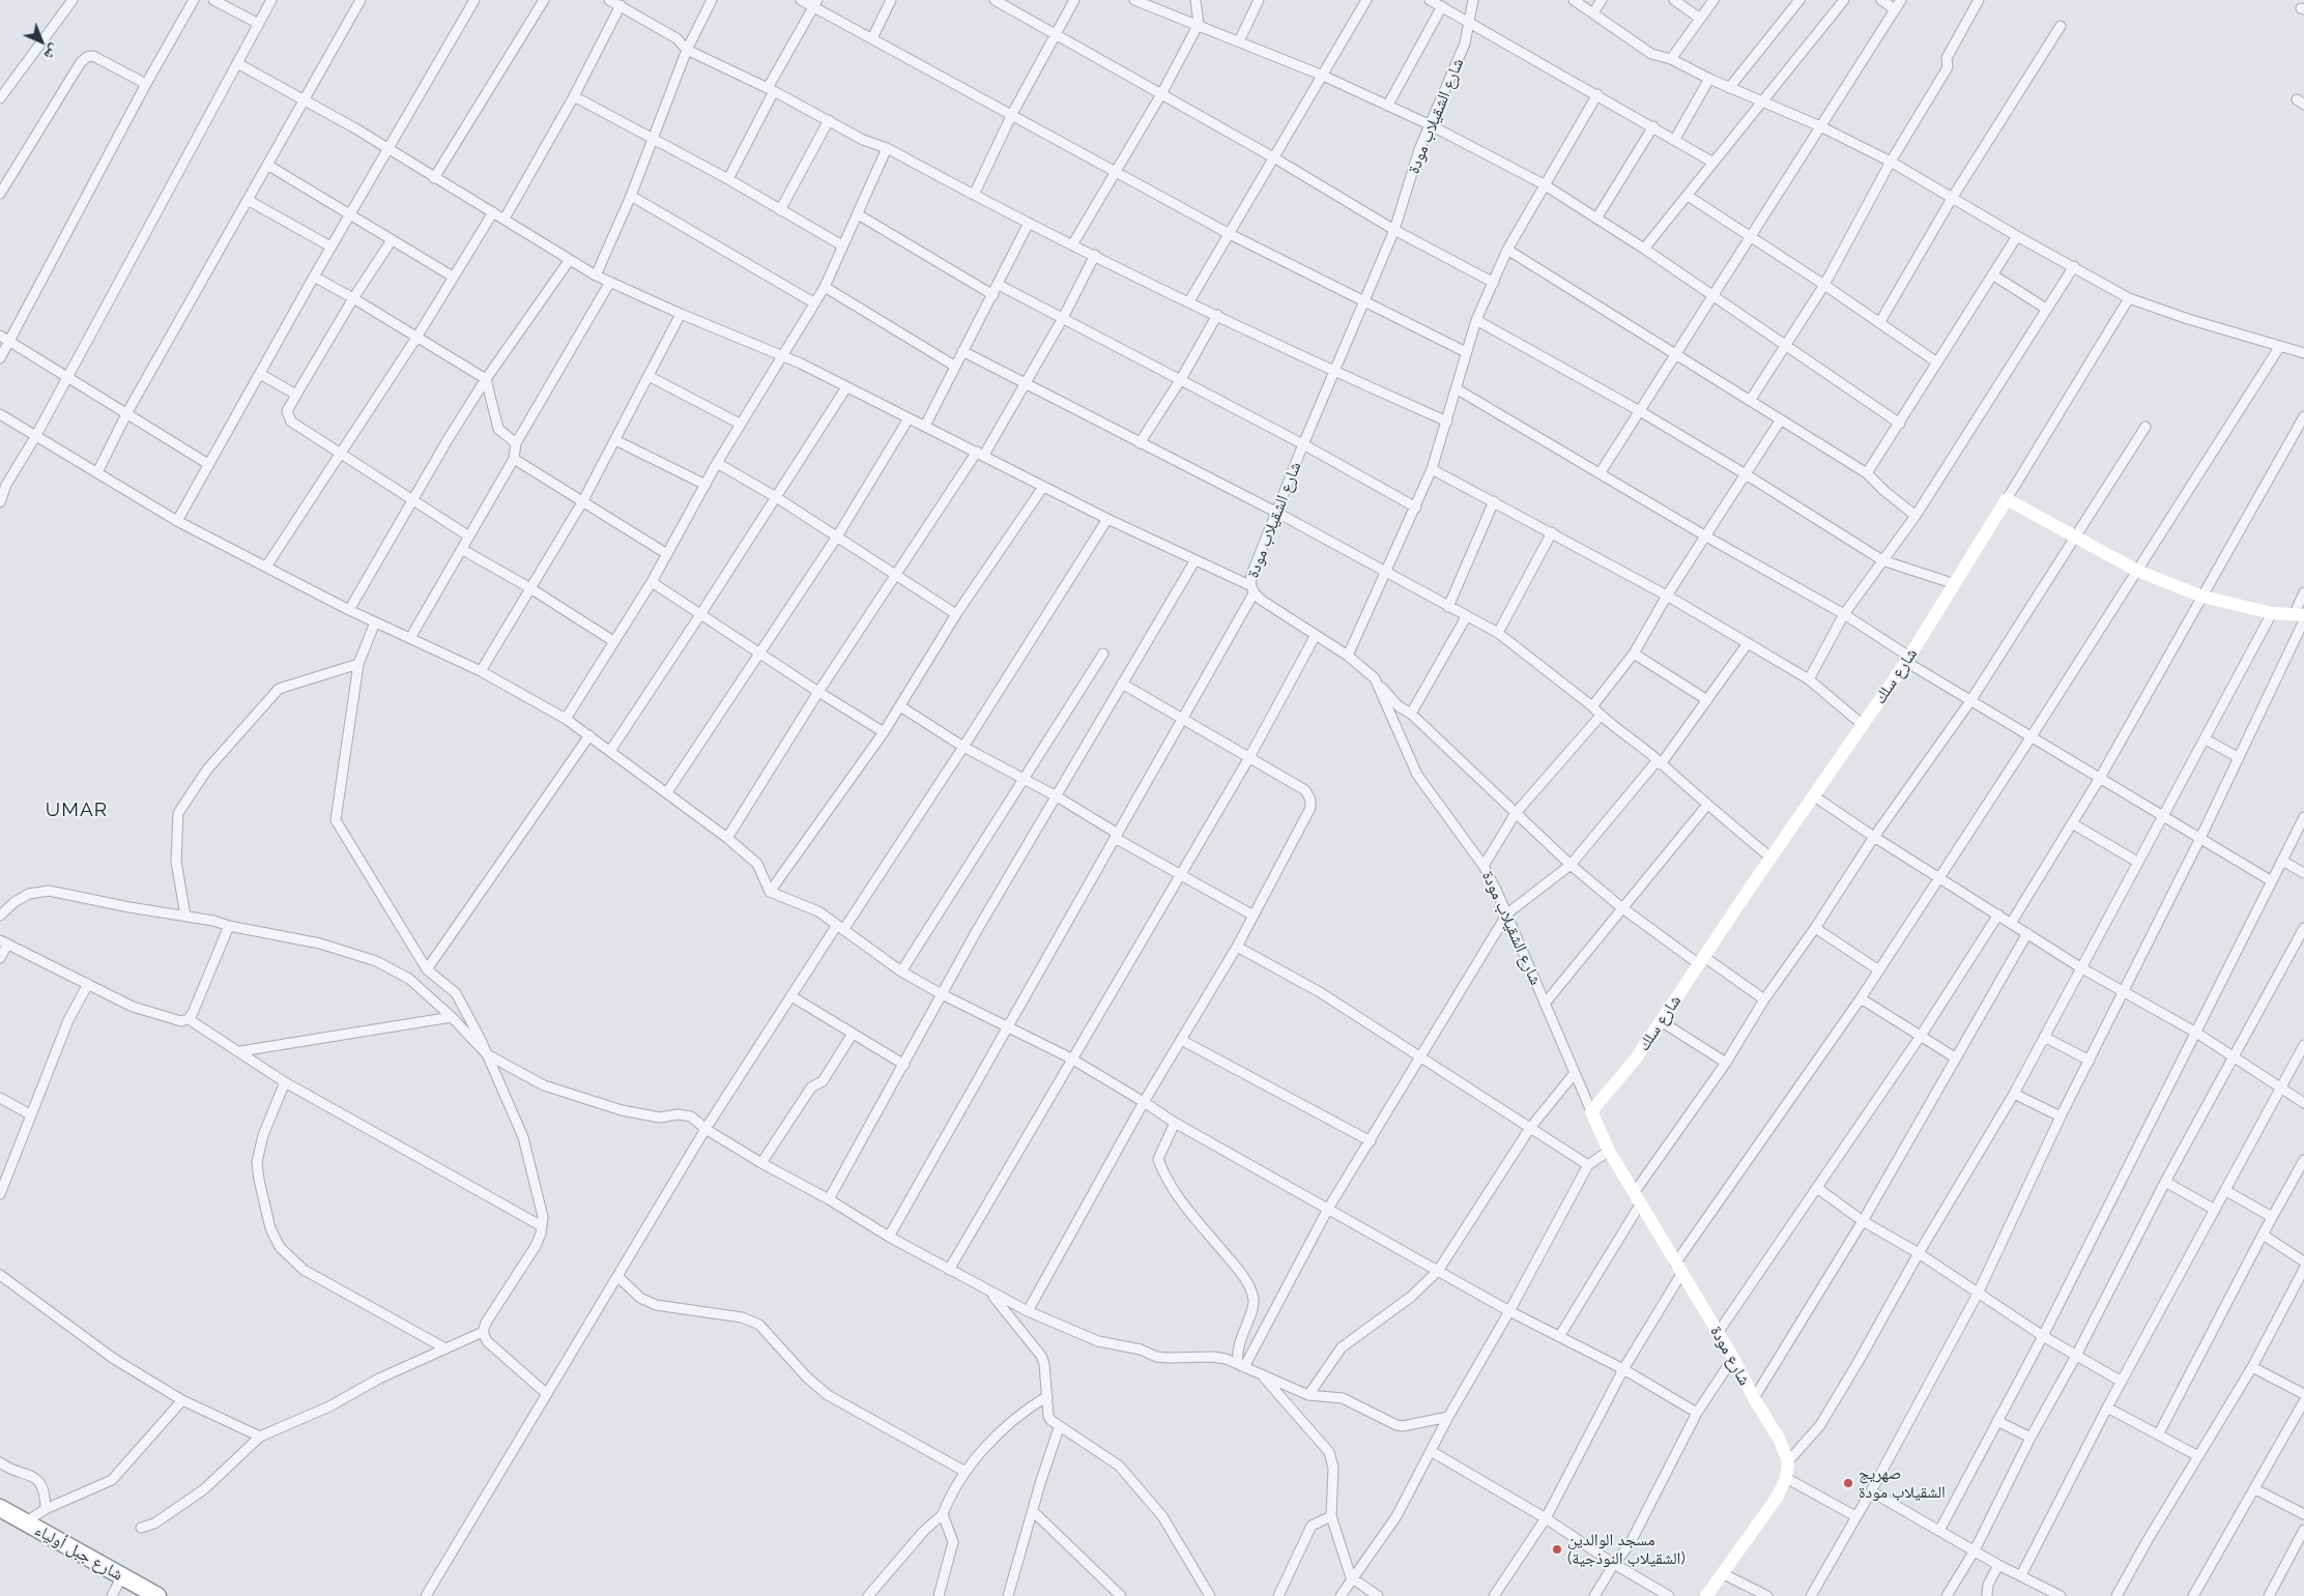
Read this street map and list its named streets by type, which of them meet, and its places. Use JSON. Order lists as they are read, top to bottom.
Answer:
{
  "streets": {
    "highway": ["شارع جبل أولياء"],
    "street": ["شارع الشقيلاب مودة", "شارع سلك", "شارع مودة"]
  },
  "crossings": [
    ["شارع الشقيلاب مودة", "شارع سلك"],
    ["شارع الشقيلاب مودة", "شارع مودة"],
    ["شارع سلك", "شارع مودة"]
  ],
  "districts": ["UMAR"],
  "places": ["صهريج الشقيلاب مودة", "مسجد الوالدين (الشقيلاب النوذجية)"],
  "north": "bottom right"
}
